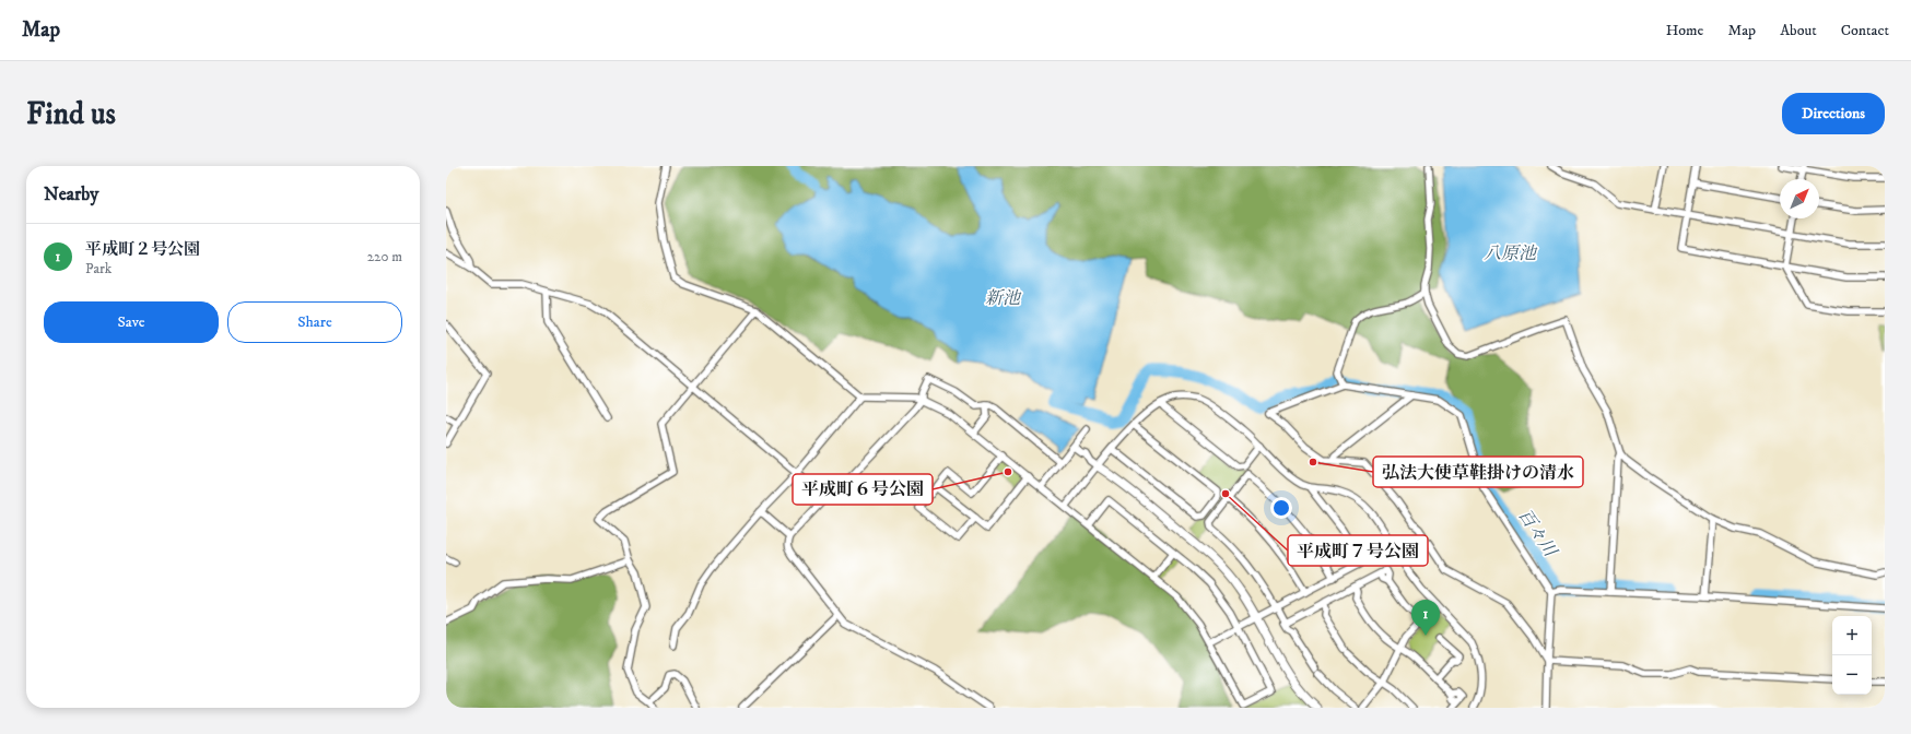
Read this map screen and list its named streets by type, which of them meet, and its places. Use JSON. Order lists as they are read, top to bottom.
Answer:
{
  "water": ["八原池", "新池", "百々川"],
  "places": ["弘法大使草鞋掛けの清水", "平成町６号公園", "平成町７号公園"],
  "north": "top right",
  "page": {
    "header": "Map",
    "nav": [
      "Home",
      "Map",
      "About",
      "Contact"
    ],
    "buttons": [
      "Directions",
      ["Save", "Share"]
    ],
    "title": "Find us",
    "heading": "Nearby",
    "list": [
      {
        "mark": "1",
        "name": "平成町２号公園",
        "note": "Park",
        "value": "220 m"
      }
    ],
    "pins": "1",
    "map_buttons": ["+", "−"]
  }
}
